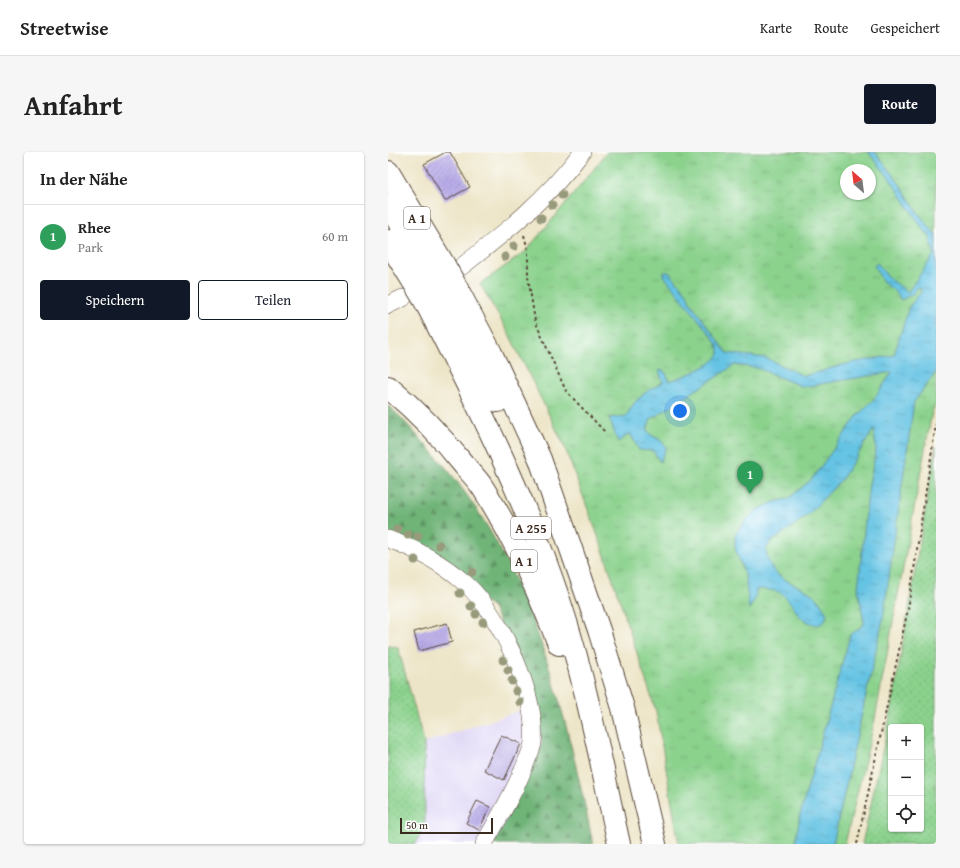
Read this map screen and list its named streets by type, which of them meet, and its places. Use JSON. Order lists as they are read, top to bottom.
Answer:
{
  "streets": {
    "highway": ["A 1", "A 255"]
  },
  "crossings": [
    ["A 1", "A 255"]
  ],
  "scale_bar": "50 m",
  "north": "top left",
  "page": {
    "header": "Streetwise",
    "nav": ["Karte", "Route", "Gespeichert"],
    "title": "Anfahrt",
    "buttons": [
      "Route",
      ["Speichern", "Teilen"]
    ],
    "heading": "In der Nähe",
    "list": [
      {
        "mark": "1",
        "name": "Rhee",
        "note": "Park",
        "value": "60 m"
      }
    ],
    "pins": "1",
    "map_buttons": ["+", "−"],
    "scale": "50 m"
  }
}
